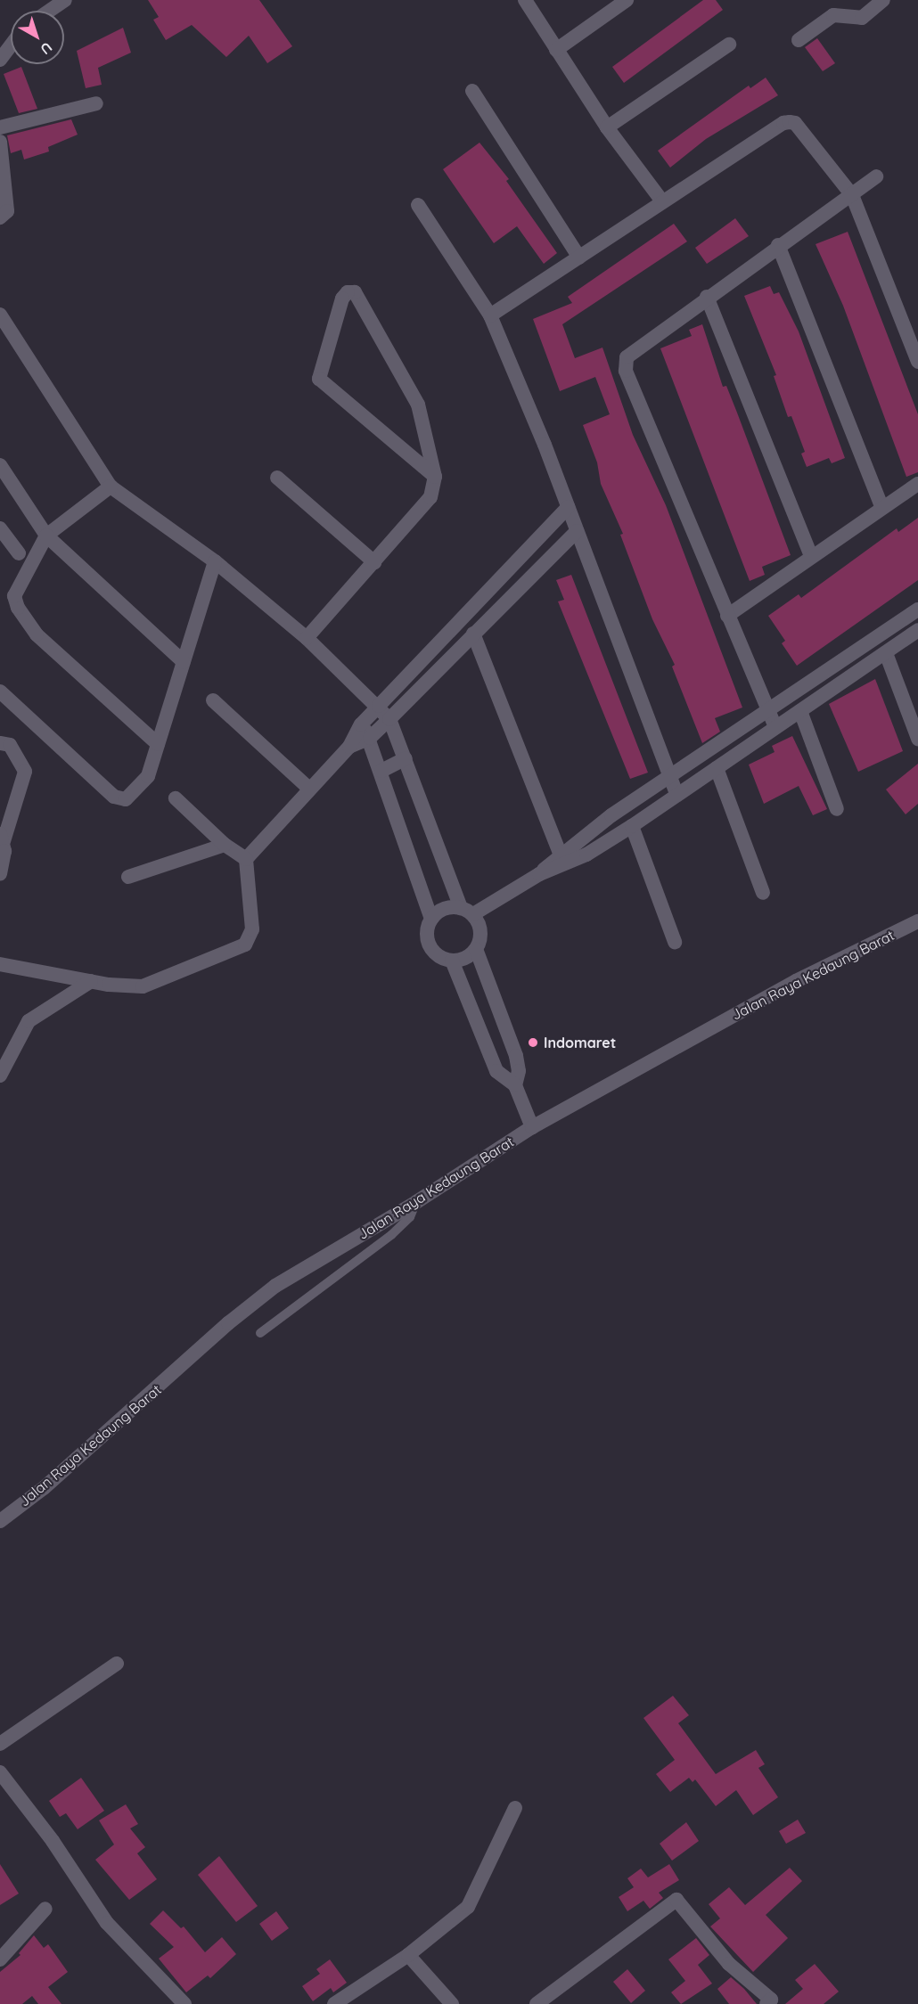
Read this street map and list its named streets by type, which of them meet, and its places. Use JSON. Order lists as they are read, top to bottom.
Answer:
{
  "streets": {
    "street": ["Jalan Raya Kedaung Barat"]
  },
  "places": ["Indomaret"],
  "north": "bottom right"
}
